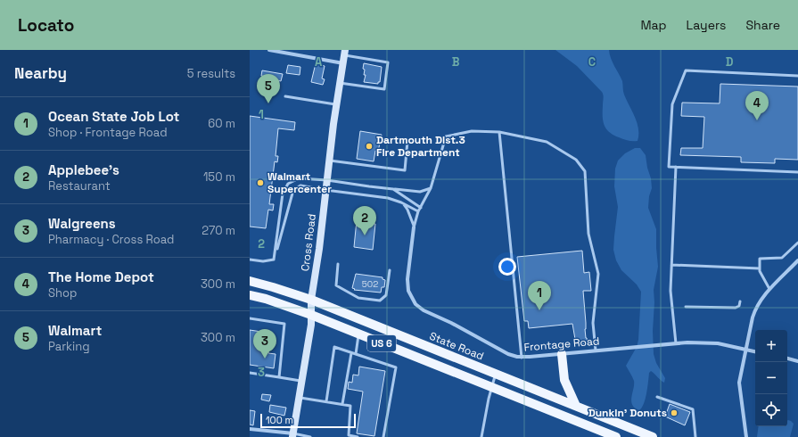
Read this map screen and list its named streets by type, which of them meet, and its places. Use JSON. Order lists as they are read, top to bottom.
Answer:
{
  "streets": {
    "main road": ["US 6", "State Road"],
    "street": ["Cross Road", "Frontage Road"]
  },
  "crossings": [
    ["Cross Road", "US 6"],
    ["Cross Road", "State Road"]
  ],
  "places": ["Dartmouth Dist.3 Fire Department", "Walmart Supercenter", "Dunkin' Donuts"],
  "house_numbers": ["502"],
  "scale_bar": "100 m",
  "page": {
    "header": "Locato",
    "nav": ["Map", "Layers", "Share"],
    "heading": ["Nearby", "5 results"],
    "pins": [
      "5",
      "4",
      "2",
      "1",
      "3"
    ],
    "list": [
      {
        "mark": "1",
        "name": "Ocean State Job Lot",
        "note": "Shop · Frontage Road",
        "value": "60 m"
      },
      {
        "mark": "2",
        "name": "Applebee's",
        "note": "Restaurant",
        "value": "150 m"
      },
      {
        "mark": "3",
        "name": "Walgreens",
        "note": "Pharmacy · Cross Road",
        "value": "270 m"
      },
      {
        "mark": "4",
        "name": "The Home Depot",
        "note": "Shop",
        "value": "300 m"
      },
      {
        "mark": "5",
        "name": "Walmart",
        "note": "Parking",
        "value": "300 m"
      }
    ],
    "map_buttons": ["+", "−"],
    "scale": "100 m"
  },
  "grid": {
    "columns": [
      "A",
      "B",
      "C",
      "D"
    ],
    "rows": ["1", "2", "3"]
  }
}
